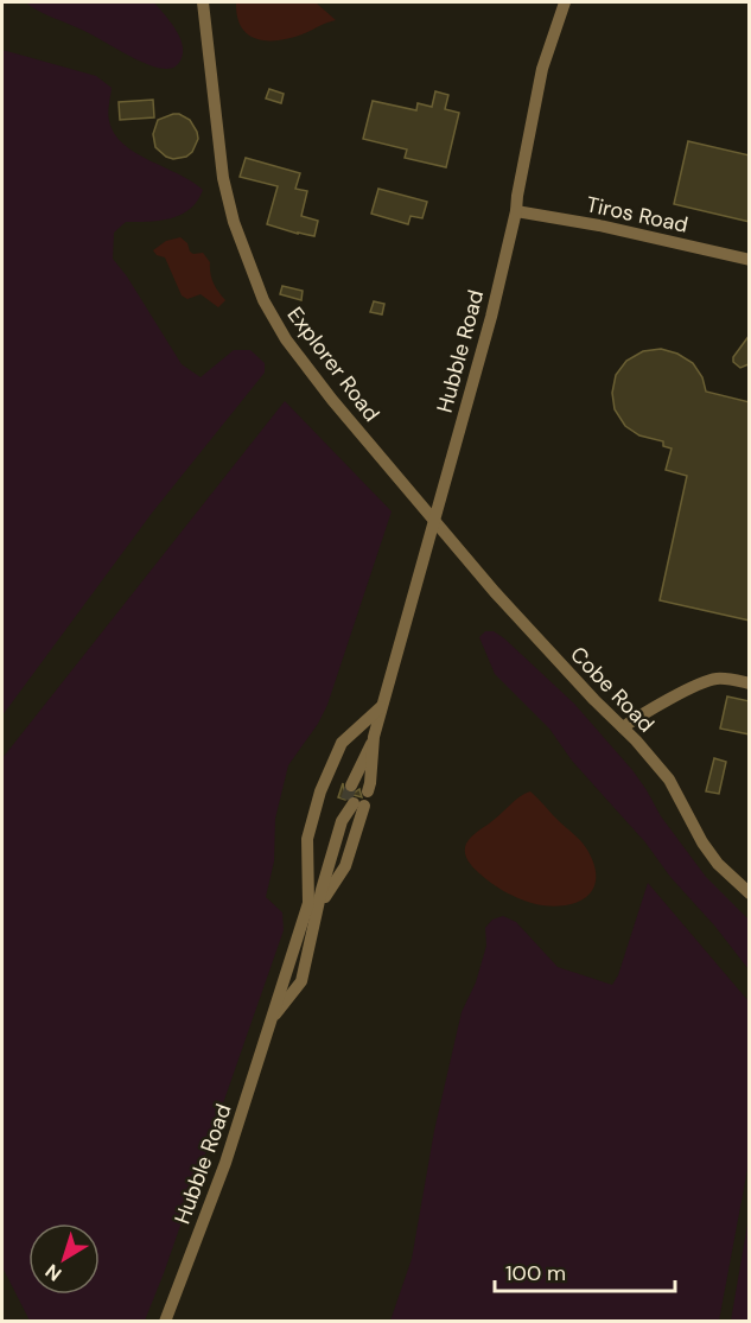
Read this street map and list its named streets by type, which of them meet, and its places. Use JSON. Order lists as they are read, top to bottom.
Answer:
{
  "streets": {
    "street": [
      "Tiros Road",
      "Hubble Road",
      "Explorer Road",
      "Cobe Road"
    ]
  },
  "crossings": [
    ["Tiros Road", "Hubble Road"],
    ["Hubble Road", "Explorer Road"],
    ["Hubble Road", "Cobe Road"],
    ["Explorer Road", "Cobe Road"]
  ],
  "scale_bar": "100 m",
  "north": "bottom left"
}
